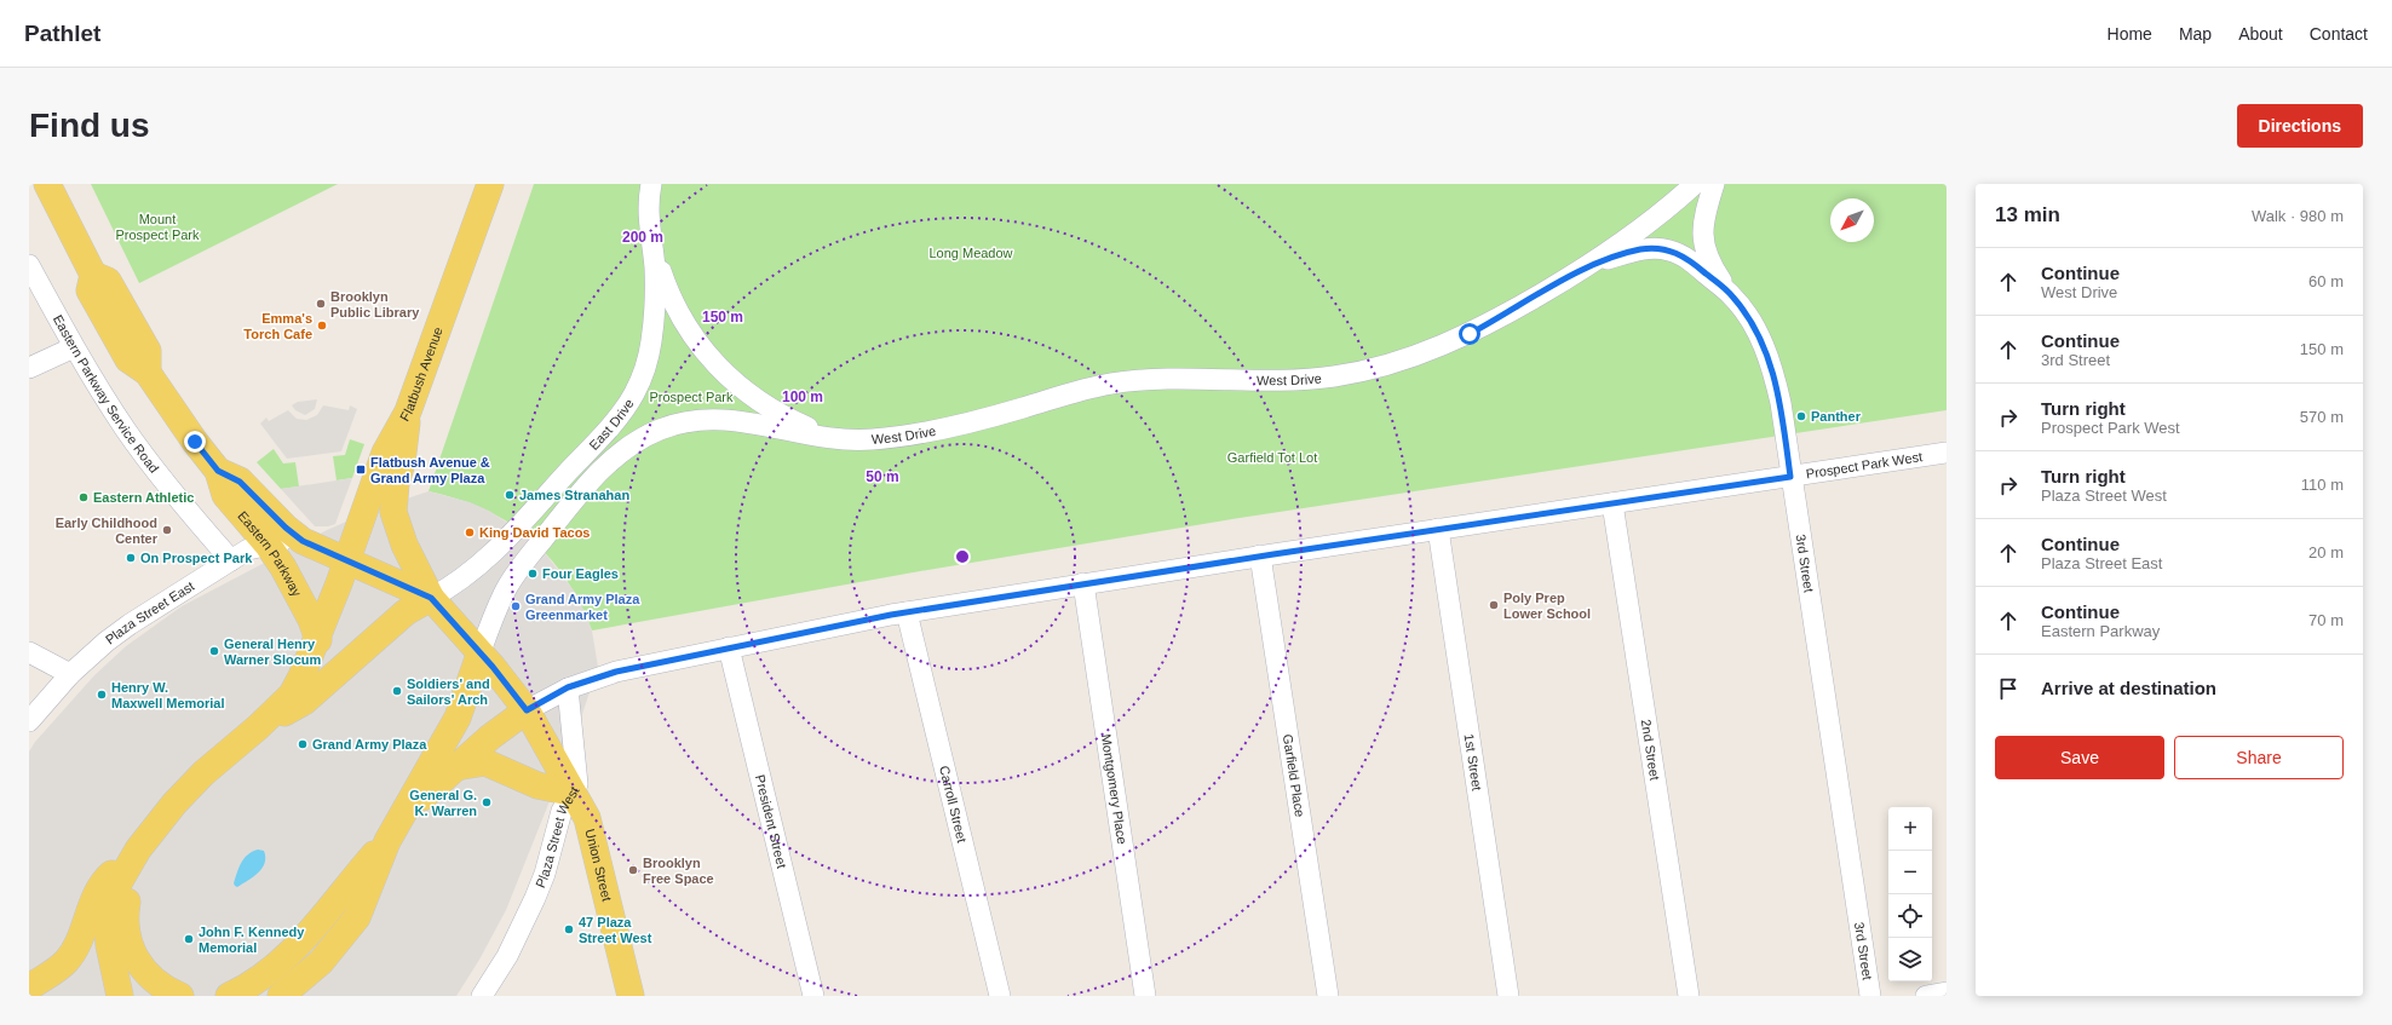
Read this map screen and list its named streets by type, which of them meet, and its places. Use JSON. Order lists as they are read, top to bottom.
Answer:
{
  "streets": {
    "main road": [
      "Flatbush Avenue",
      "Eastern Parkway",
      "Plaza Street East",
      "Plaza Street West",
      "Union Street"
    ],
    "street": [
      "West Drive",
      "Eastern Parkway Service Road",
      "East Drive",
      "Prospect Park West",
      "3rd Street",
      "2nd Street",
      "1st Street",
      "Garfield Place",
      "Montgomery Place",
      "Carroll Street",
      "President Street"
    ]
  },
  "crossings": [
    ["Flatbush Avenue", "Plaza Street East"],
    ["Flatbush Avenue", "Plaza Street West"],
    ["West Drive", "East Drive"],
    ["West Drive", "3rd Street"],
    ["West Drive", "Plaza Street West"],
    ["Eastern Parkway Service Road", "Plaza Street East"],
    ["East Drive", "Plaza Street West"],
    ["Prospect Park West", "3rd Street"],
    ["Prospect Park West", "2nd Street"],
    ["Prospect Park West", "1st Street"],
    ["Prospect Park West", "Garfield Place"],
    ["Prospect Park West", "Montgomery Place"],
    ["Prospect Park West", "Carroll Street"],
    ["Prospect Park West", "President Street"],
    ["Prospect Park West", "Plaza Street West"],
    ["Eastern Parkway", "Plaza Street East"],
    ["Plaza Street East", "Plaza Street West"],
    ["Plaza Street West", "Union Street"]
  ],
  "parks": [
    "Mount Prospect Park",
    "Long Meadow",
    "Prospect Park",
    "Garfield Tot Lot"
  ],
  "places": {
    "other": [
      "Brooklyn Public Library",
      "Emma's Torch Cafe",
      "Panther",
      "James Stranahan",
      "Eastern Athletic",
      "Early Childhood Center",
      "King David Tacos",
      "On Prospect Park",
      "Four Eagles",
      "Poly Prep Lower School",
      "Grand Army Plaza Greenmarket",
      "General Henry Warner Slocum",
      "Soldiers' and Sailors' Arch",
      "Henry W. Maxwell Memorial",
      "Grand Army Plaza",
      "General G. K. Warren",
      "Brooklyn Free Space",
      "47 Plaza Street West",
      "John F. Kennedy Memorial"
    ],
    "transit": ["Flatbush Avenue & Grand Army Plaza"]
  },
  "north": "bottom left",
  "page": {
    "header": "Pathlet",
    "nav": [
      "Home",
      "Map",
      "About",
      "Contact"
    ],
    "buttons": [
      "Directions",
      ["Save", "Share"]
    ],
    "title": "Find us",
    "heading": ["13 min", "Walk · 980 m"],
    "list": [
      ["Continue", "West Drive", "60 m"],
      ["Continue", "3rd Street", "150 m"],
      ["Turn right", "Prospect Park West", "570 m"],
      ["Turn right", "Plaza Street West", "110 m"],
      ["Continue", "Plaza Street East", "20 m"],
      ["Continue", "Eastern Parkway", "70 m"],
      "Arrive at destination"
    ],
    "map_buttons": ["+", "−"]
  },
  "rings": [
    "200 m",
    "150 m",
    "100 m",
    "50 m"
  ]
}
